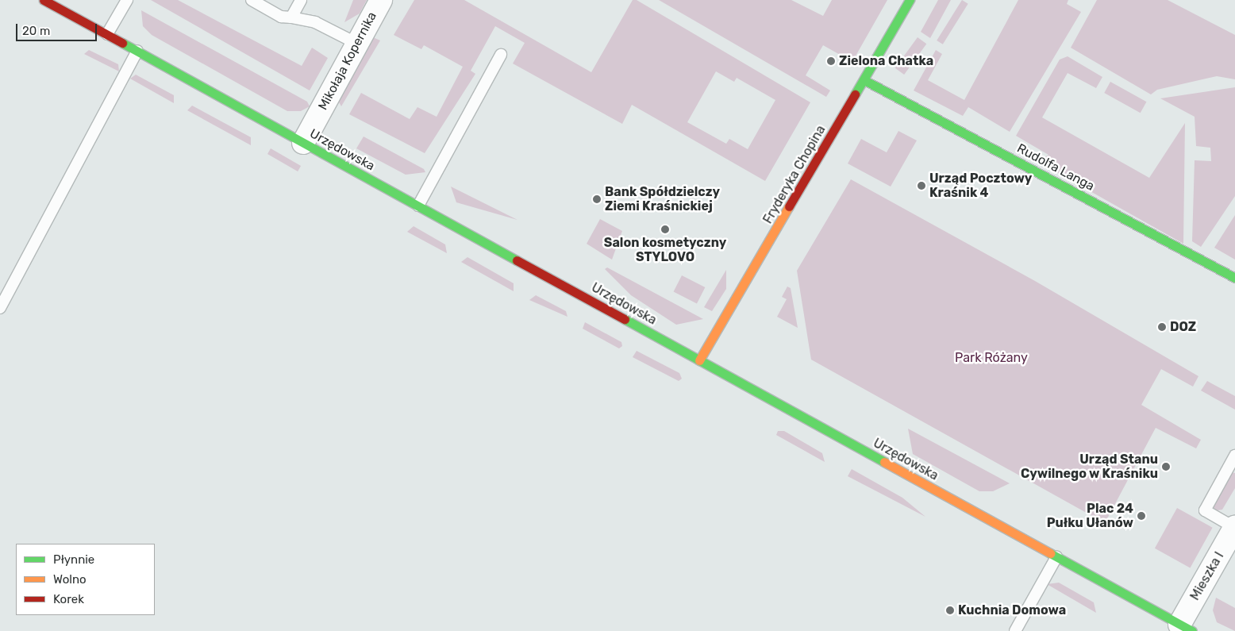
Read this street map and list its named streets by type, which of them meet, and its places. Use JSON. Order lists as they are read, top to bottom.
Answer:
{
  "streets": {
    "street": [
      "Mikołaja Kopernika",
      "Urzędowska",
      "Rudolfa Langa",
      "Fryderyka Chopina",
      "Mieszka I"
    ]
  },
  "crossings": [
    ["Mikołaja Kopernika", "Urzędowska"],
    ["Urzędowska", "Fryderyka Chopina"],
    ["Urzędowska", "Mieszka I"],
    ["Rudolfa Langa", "Fryderyka Chopina"]
  ],
  "parks": ["Park Różany"],
  "places": [
    "Zielona Chatka",
    "Urząd Pocztowy Kraśnik 4",
    "Bank Spółdzielczy Ziemi Kraśnickiej",
    "Salon kosmetyczny STYLOVO",
    "DOZ",
    "Urząd Stanu Cywilnego w Kraśniku",
    "Plac 24 Pułku Ułanów",
    "Kuchnia Domowa"
  ],
  "legend": ["Płynnie", "Wolno", "Korek"],
  "scale_bar": "20 m"
}
